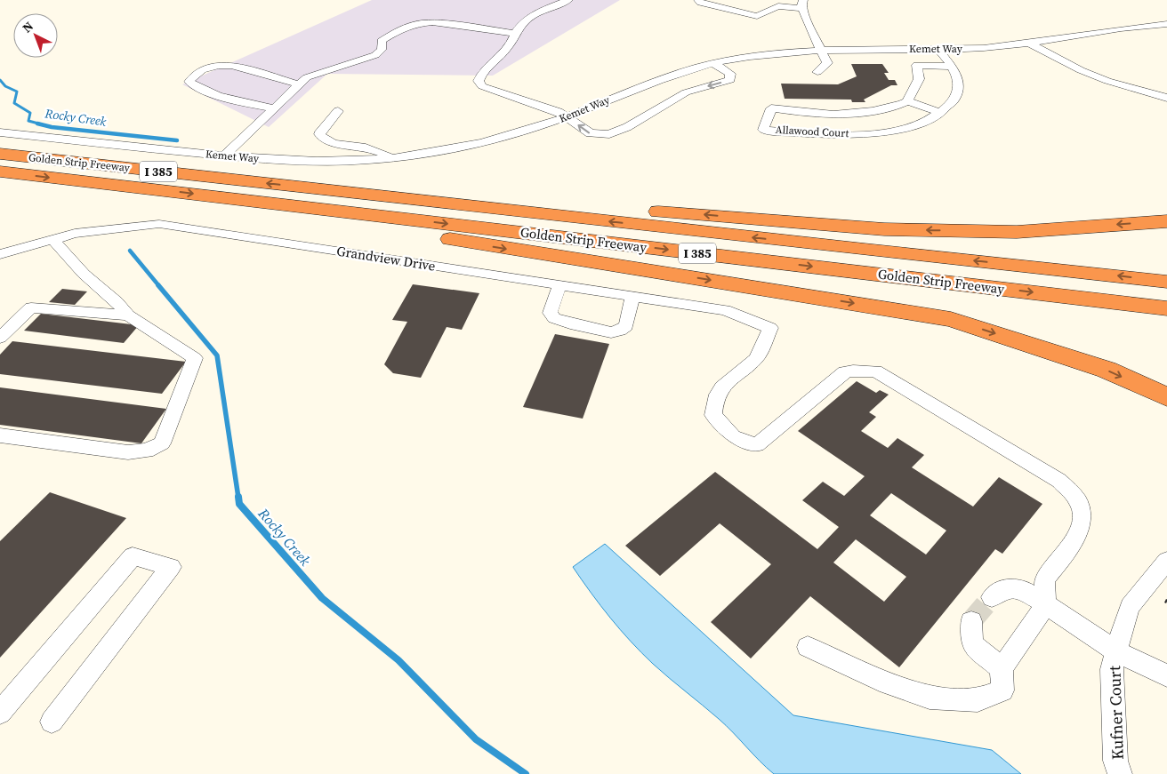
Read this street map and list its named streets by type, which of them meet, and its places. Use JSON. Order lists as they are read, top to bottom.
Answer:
{
  "streets": {
    "highway": ["Golden Strip Freeway", "I 385"],
    "street": [
      "Kemet Way",
      "Allawood Court",
      "Grandview Drive",
      "Kufner Court"
    ]
  },
  "crossings": [
    ["Kemet Way", "Allawood Court"]
  ],
  "water": ["Rocky Creek"],
  "north": "top left"
}
